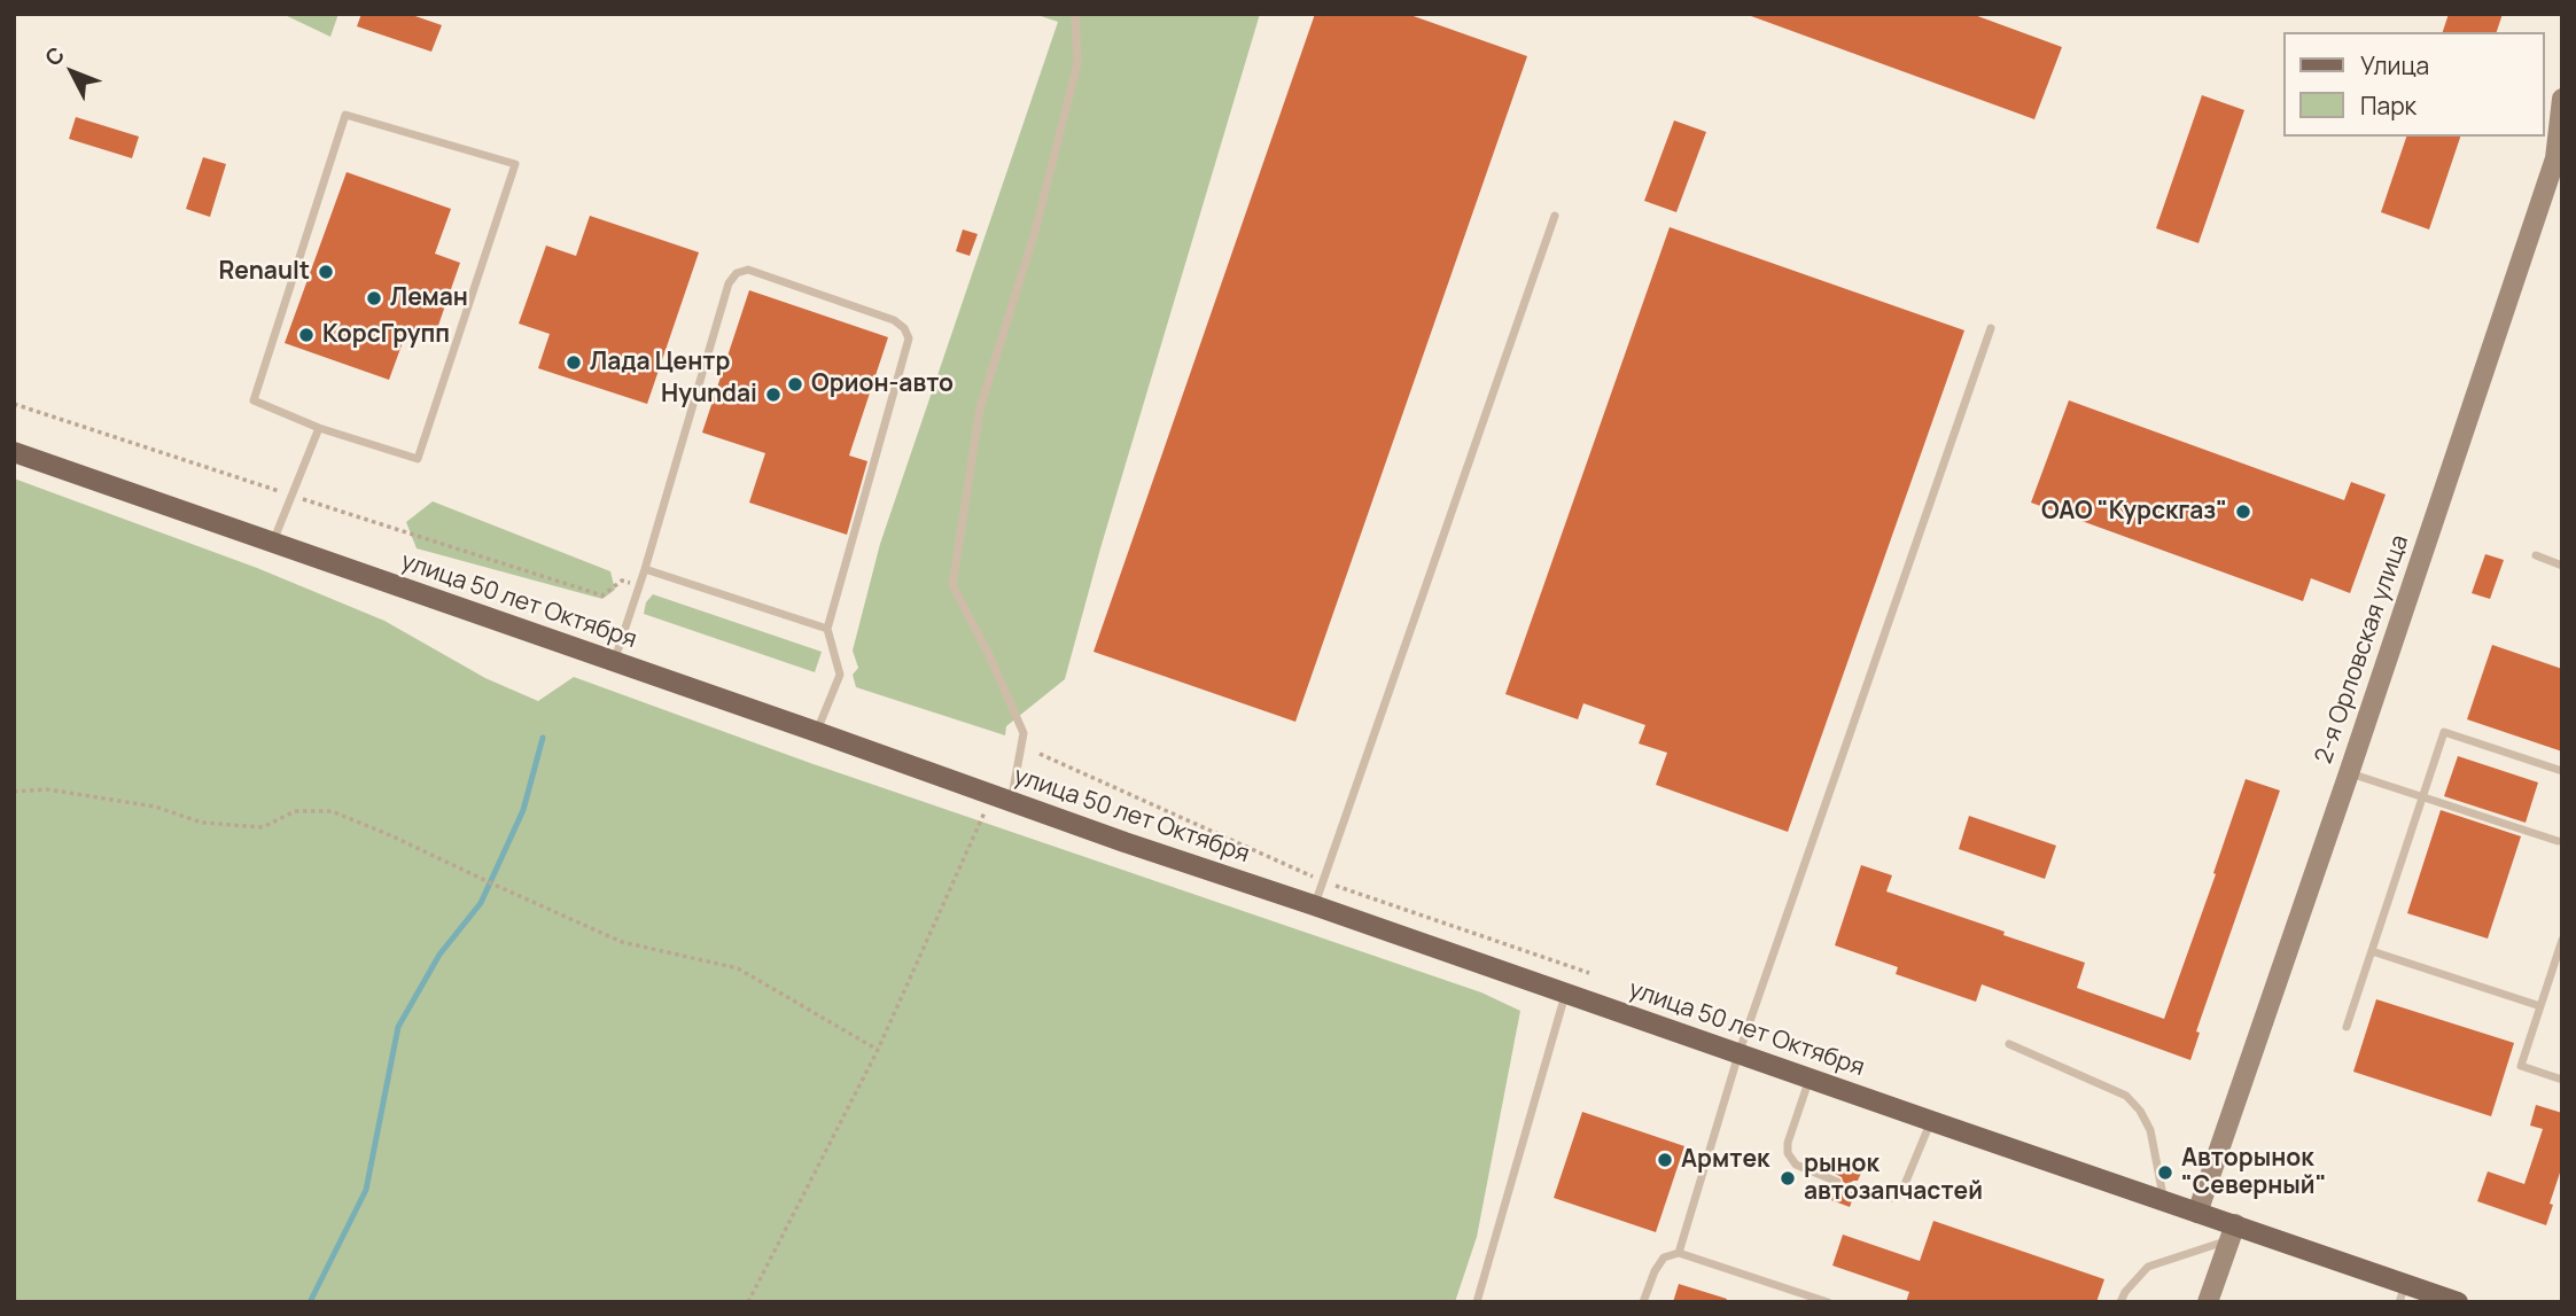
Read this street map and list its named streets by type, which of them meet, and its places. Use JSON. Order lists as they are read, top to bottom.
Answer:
{
  "streets": {
    "main road": ["улица 50 лет Октября"],
    "street": ["2-я Орловская улица"]
  },
  "crossings": [
    ["улица 50 лет Октября", "2-я Орловская улица"]
  ],
  "places": [
    "Renault",
    "Леман",
    "КорсГрупп",
    "Лада Центр",
    "Орион-авто",
    "Hyundai",
    "ОАО \"Курскгаз\"",
    "Армтек",
    "Авторынок \"Северный\"",
    "рынок автозапчастей"
  ],
  "legend": ["Улица", "Парк"],
  "north": "top left"
}
